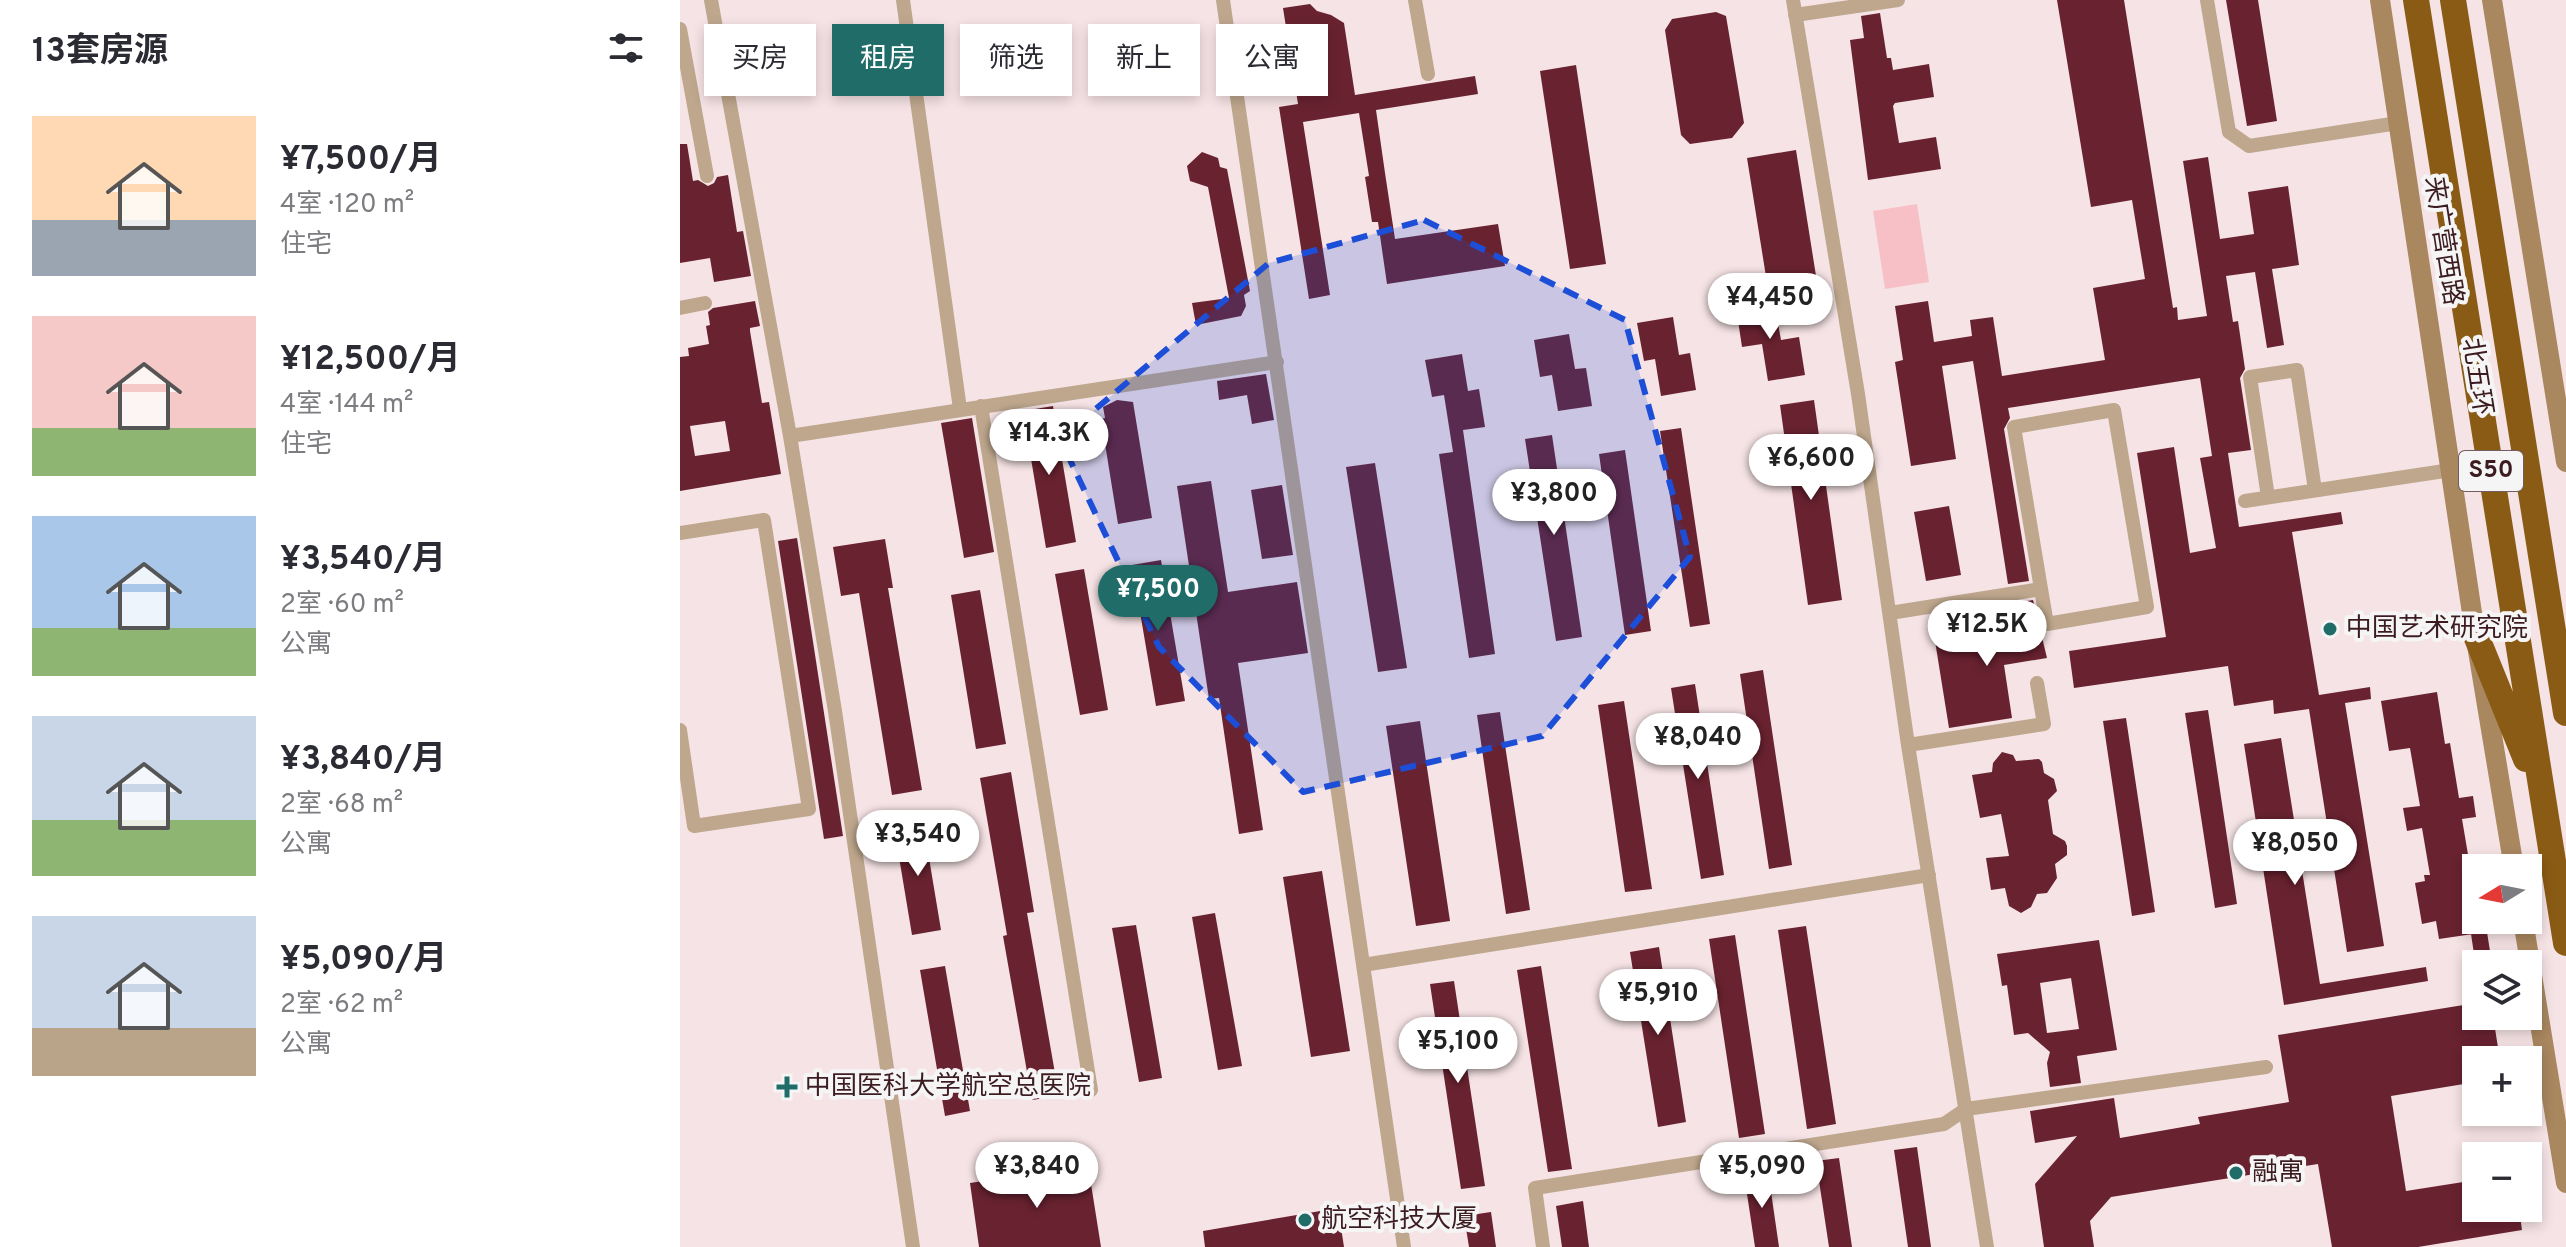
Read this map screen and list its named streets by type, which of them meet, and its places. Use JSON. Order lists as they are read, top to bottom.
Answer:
{
  "streets": {
    "highway": ["北五环", "S50"],
    "street": ["来广营西路"]
  },
  "places": {
    "other": ["中国艺术研究院", "融寓", "航空科技大厦"],
    "health": ["中国医科大学航空总医院"]
  },
  "north": "left",
  "page": {
    "heading": "13套房源",
    "chip": [
      "买房",
      "租房",
      "筛选",
      "新上",
      "公寓"
    ],
    "list": [
      {
        "name": "¥7,500/月",
        "note": "4室 · 120 m² · 住宅"
      },
      {
        "name": "¥12,500/月",
        "note": "4室 · 144 m² · 住宅"
      },
      {
        "name": "¥3,540/月",
        "note": "2室 · 60 m² · 公寓"
      },
      {
        "name": "¥3,840/月",
        "note": "2室 · 68 m² · 公寓"
      },
      {
        "name": "¥5,090/月",
        "note": "2室 · 62 m² · 公寓"
      }
    ],
    "price": [
      "¥4,450",
      "¥14.3K",
      "¥6,600",
      "¥3,800",
      "¥7,500",
      "¥12.5K",
      "¥8,040",
      "¥3,540",
      "¥8,050",
      "¥5,910",
      "¥5,100",
      "¥3,840",
      "¥5,090"
    ],
    "map_buttons": ["+", "−"]
  }
}
